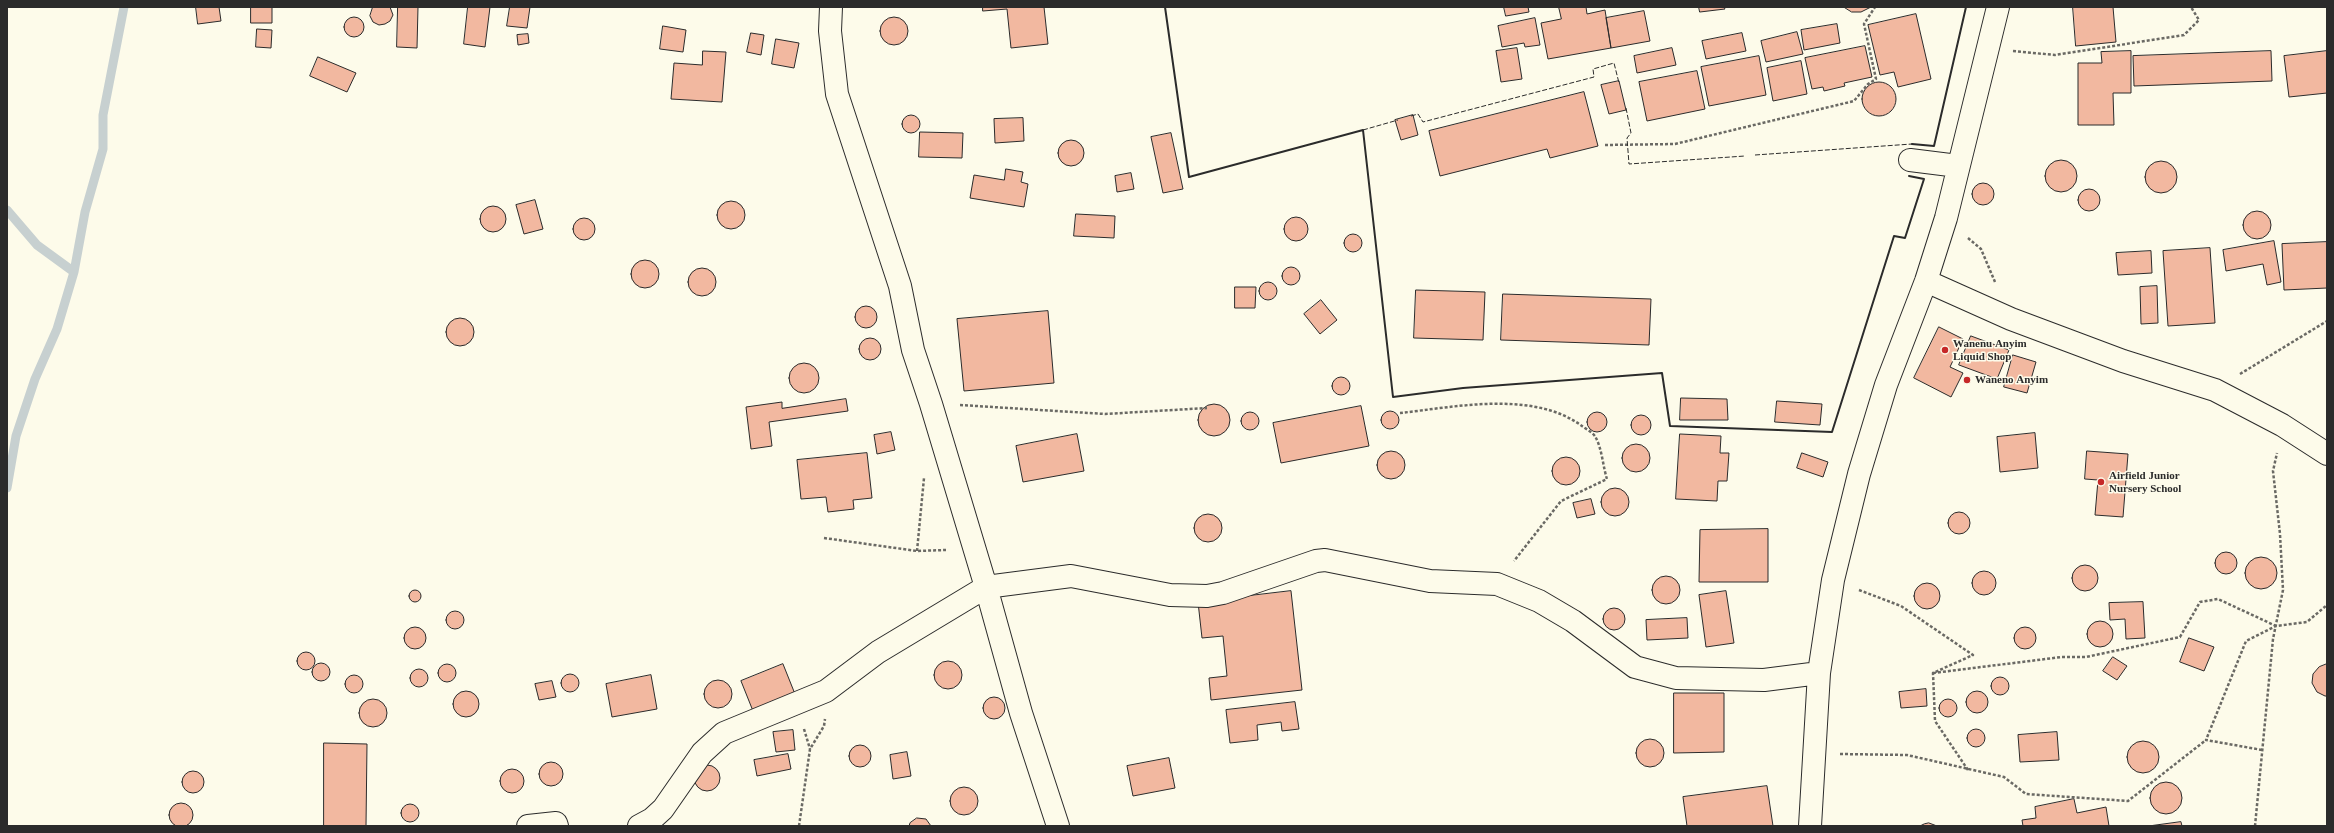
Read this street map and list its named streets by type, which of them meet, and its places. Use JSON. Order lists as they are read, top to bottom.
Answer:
{
  "places": ["Wanenu Anyim Liquid Shop", "Waneno Anyim", "Airfield Junior Nursery School"]
}
